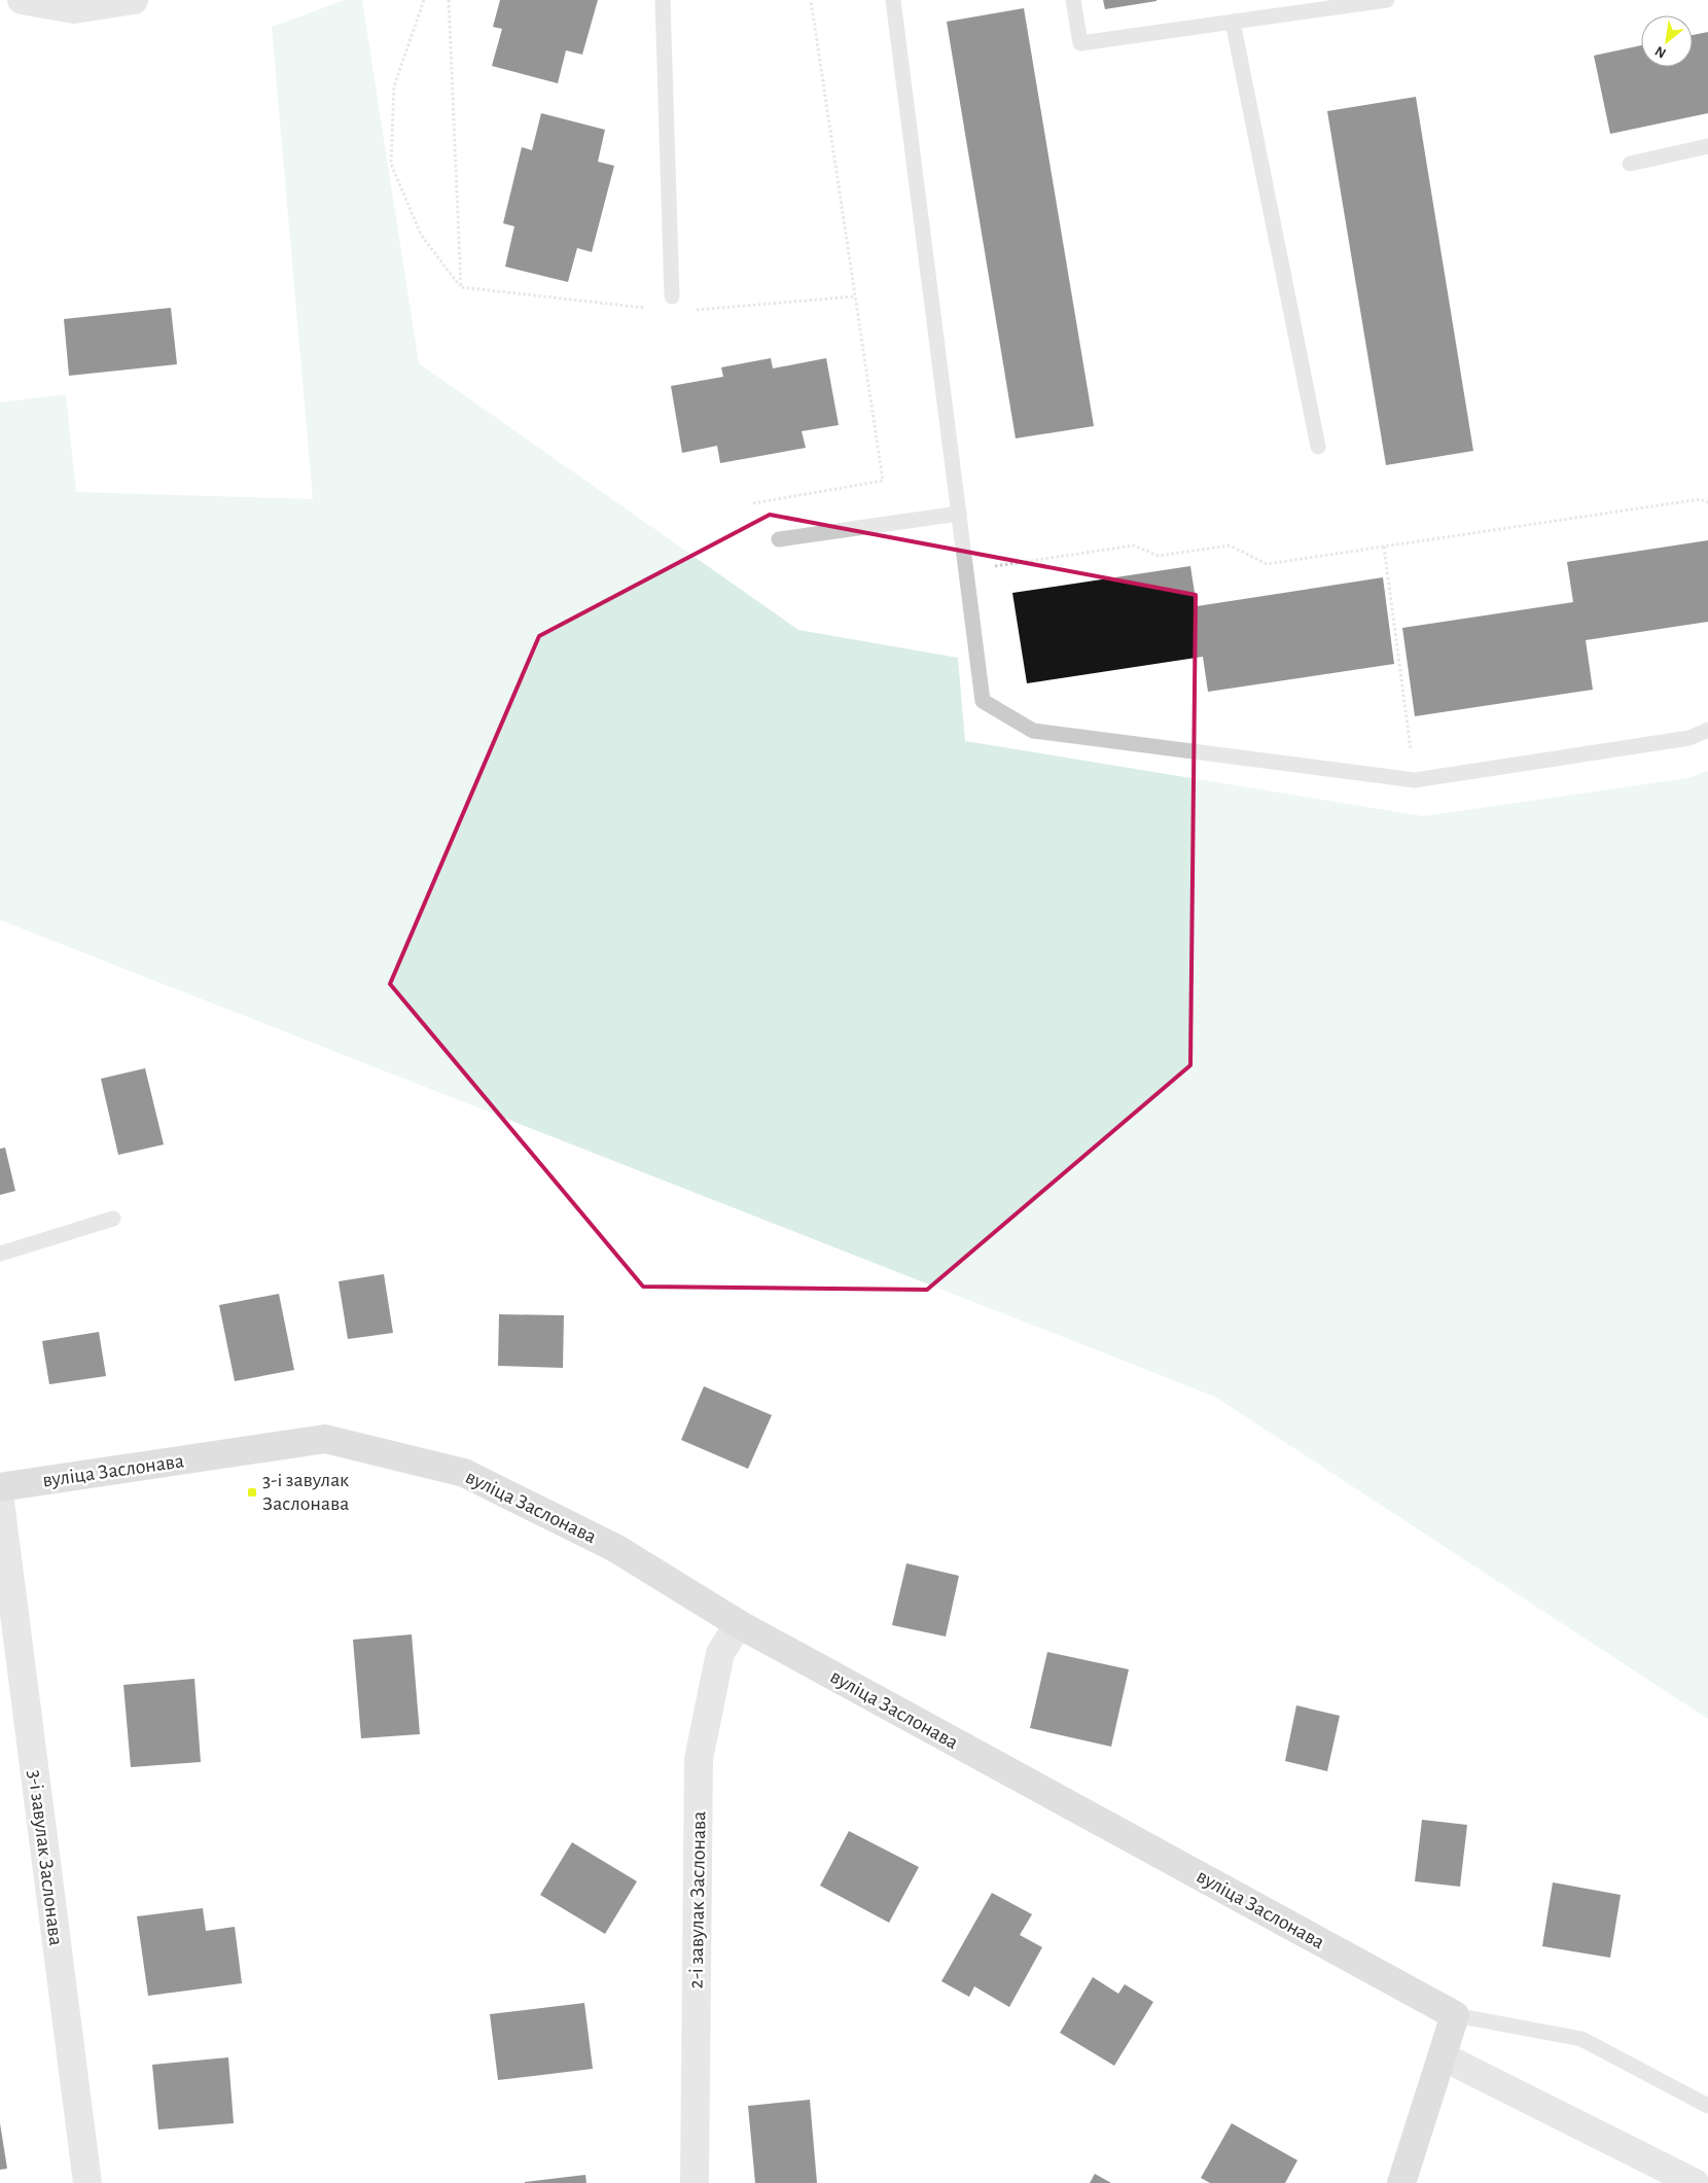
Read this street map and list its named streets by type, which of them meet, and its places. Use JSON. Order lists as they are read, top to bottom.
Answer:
{
  "streets": {
    "street": ["вуліца Заслонава", "3-і завулак Заслонава", "2-і завулак Заслонава"]
  },
  "crossings": [
    ["вуліца Заслонава", "2-і завулак Заслонава"]
  ],
  "places": {
    "transit": ["3-і завулак Заслонава"]
  },
  "north": "bottom left"
}
